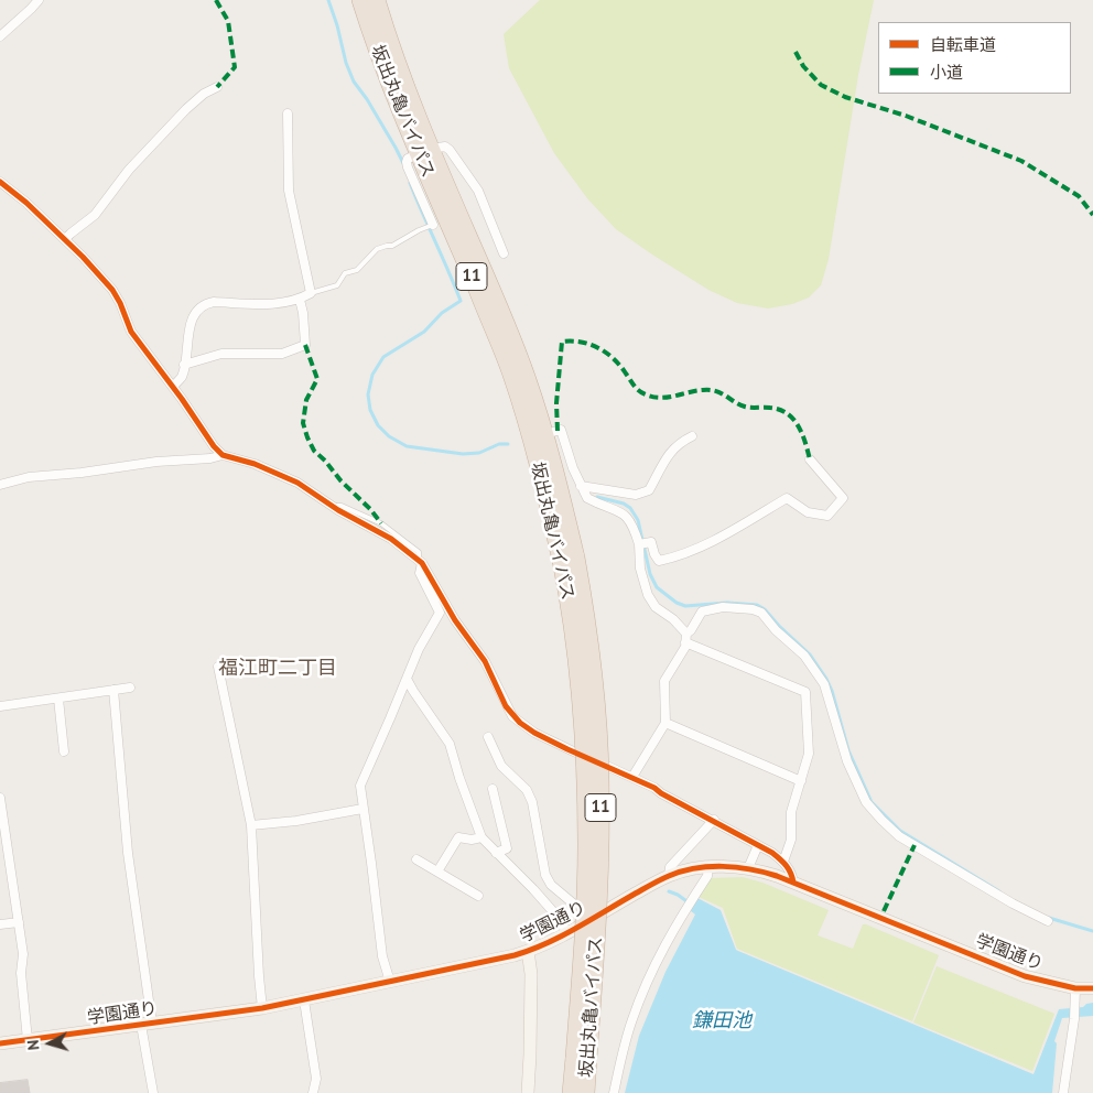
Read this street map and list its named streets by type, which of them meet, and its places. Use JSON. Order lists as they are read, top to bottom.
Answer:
{
  "streets": {
    "highway": ["坂出丸亀バイパス", "11"],
    "street": ["学園通り"]
  },
  "districts": ["福江町二丁目"],
  "water": ["鎌田池"],
  "legend": ["自転車道", "小道"],
  "north": "left"
}
